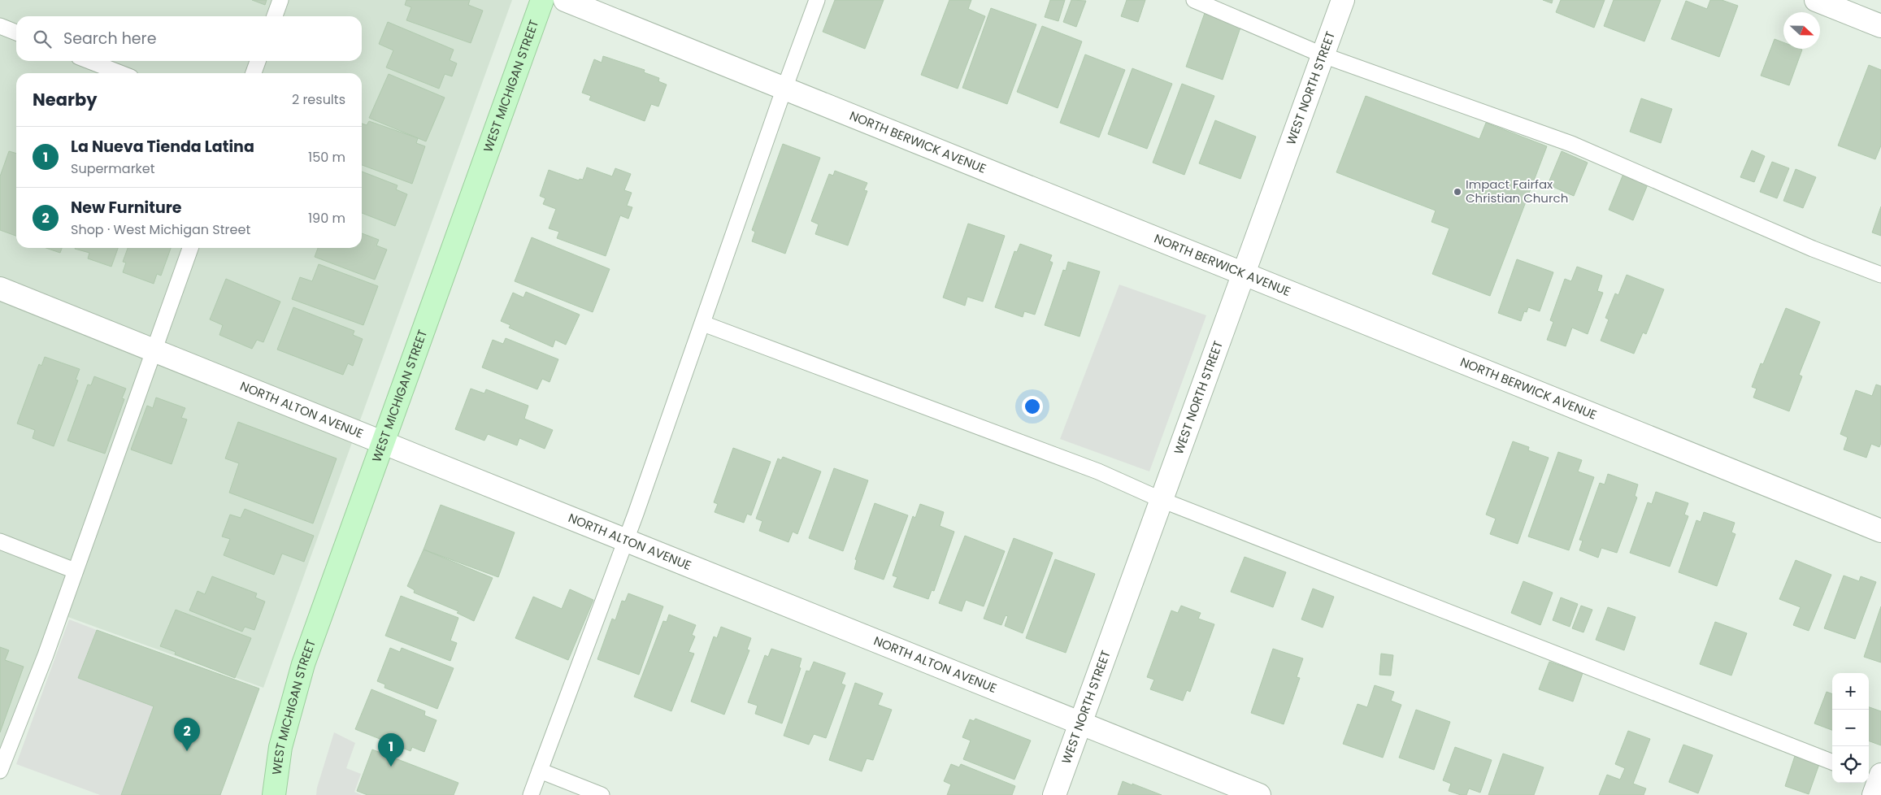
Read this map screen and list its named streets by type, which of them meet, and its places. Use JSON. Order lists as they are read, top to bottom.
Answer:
{
  "streets": {
    "main road": ["WEST MICHIGAN STREET"],
    "street": ["WEST NORTH STREET", "NORTH BERWICK AVENUE", "NORTH ALTON AVENUE"]
  },
  "crossings": [
    ["WEST MICHIGAN STREET", "NORTH ALTON AVENUE"],
    ["WEST NORTH STREET", "NORTH BERWICK AVENUE"],
    ["WEST NORTH STREET", "NORTH ALTON AVENUE"]
  ],
  "places": ["Impact Fairfax Christian Church"],
  "north": "right",
  "page": {
    "search": "Search here",
    "heading": ["Nearby", "2 results"],
    "list": [
      {
        "mark": "1",
        "name": "La Nueva Tienda Latina",
        "note": "Supermarket",
        "value": "150 m"
      },
      {
        "mark": "2",
        "name": "New Furniture",
        "note": "Shop · West Michigan Street",
        "value": "190 m"
      }
    ],
    "map_buttons": ["+", "−"],
    "pins": ["2", "1"]
  }
}
